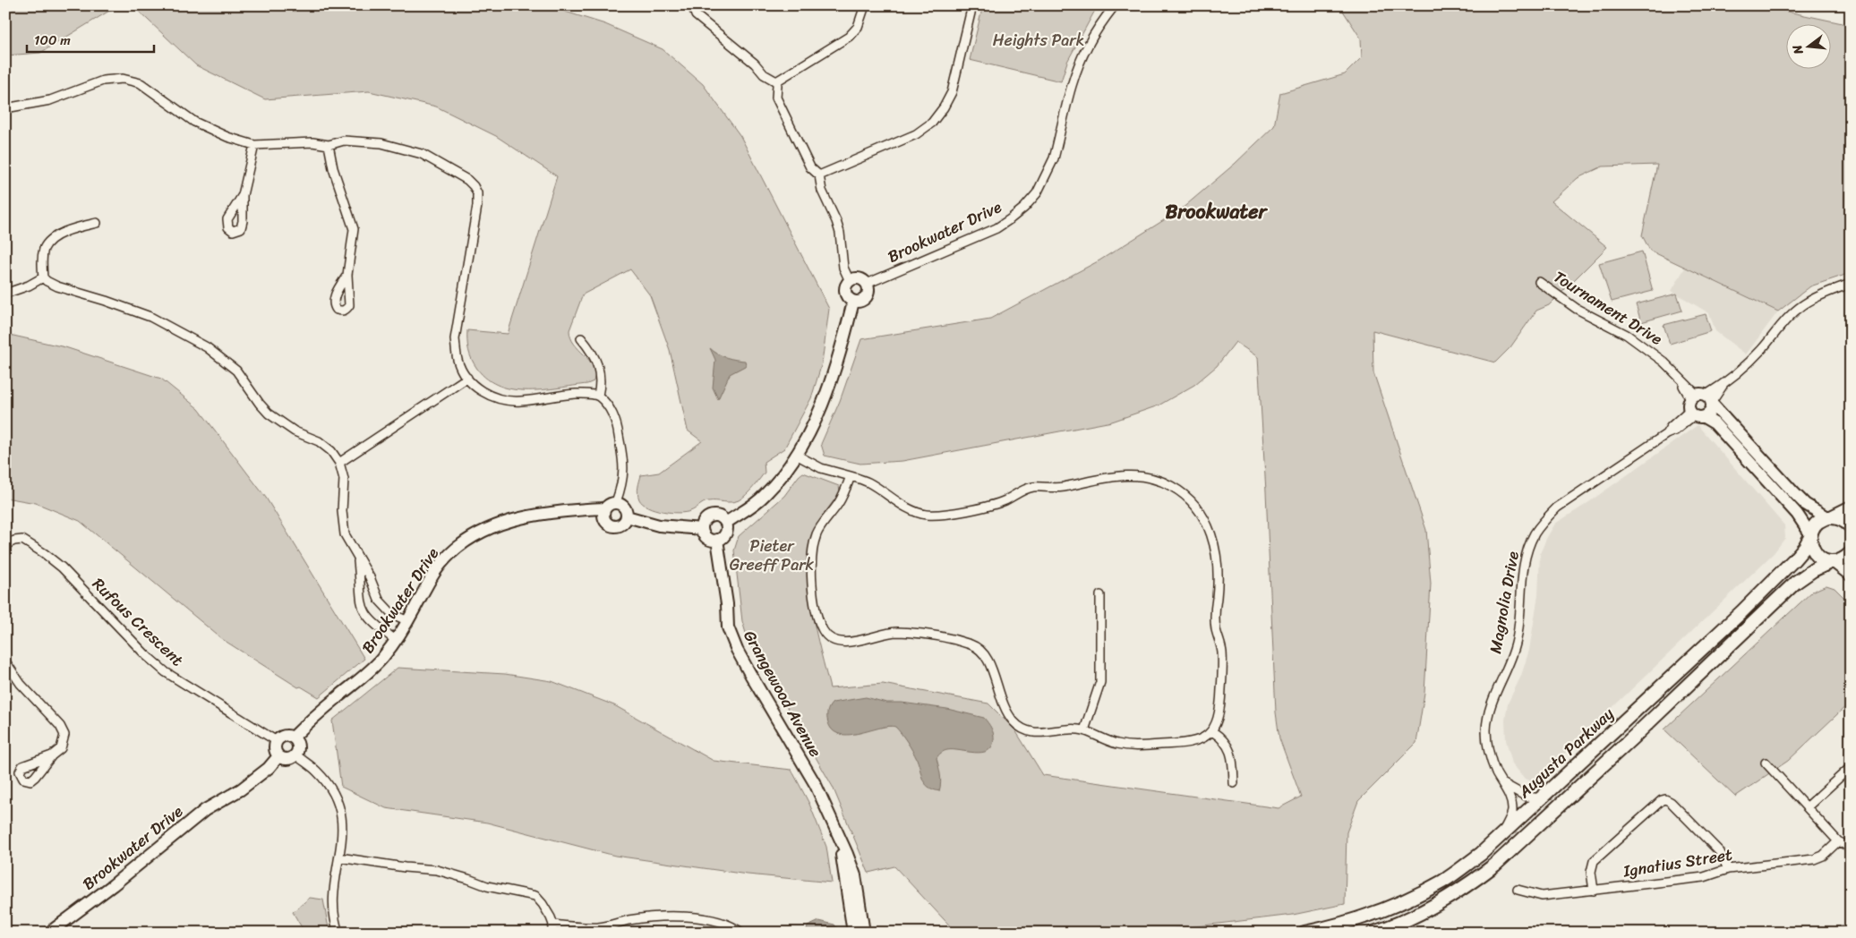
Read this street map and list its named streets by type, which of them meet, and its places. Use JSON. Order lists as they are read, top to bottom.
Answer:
{
  "streets": {
    "main road": ["Augusta Parkway"],
    "street": [
      "Brookwater Drive",
      "Tournament Drive",
      "Magnolia Drive",
      "Rufous Crescent",
      "Grangewood Avenue",
      "Ignatius Street"
    ]
  },
  "crossings": [
    ["Brookwater Drive", "Rufous Crescent"],
    ["Tournament Drive", "Magnolia Drive"],
    ["Tournament Drive", "Augusta Parkway"],
    ["Magnolia Drive", "Augusta Parkway"]
  ],
  "districts": ["Brookwater"],
  "parks": ["Heights Park", "Pieter Greeff Park"],
  "scale_bar": "100 m",
  "north": "left"
}
